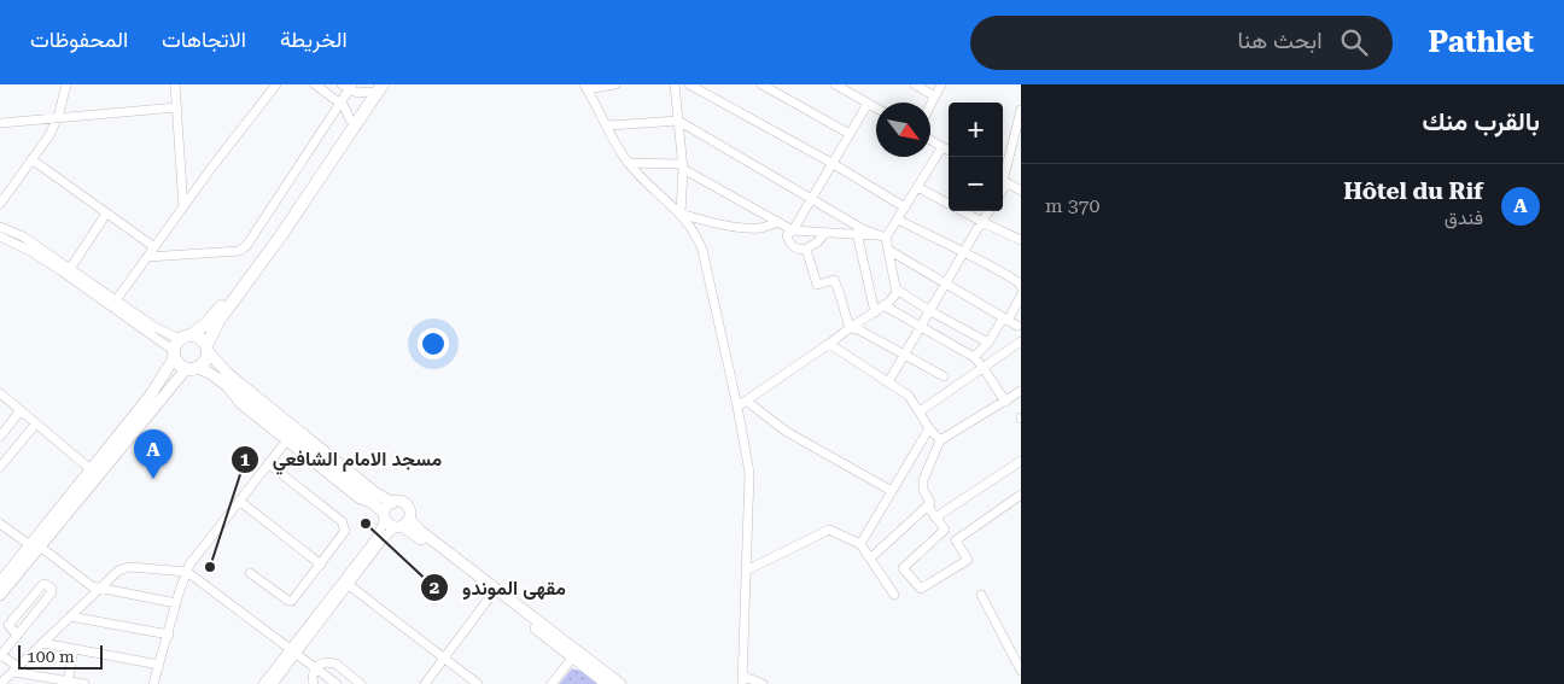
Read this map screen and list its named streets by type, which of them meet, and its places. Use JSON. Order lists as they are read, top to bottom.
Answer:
{
  "places": ["مقهى الموندو", "مسجد الامام الشافعي"],
  "scale_bar": "100 m",
  "north": "bottom right",
  "page": {
    "header": "Pathlet",
    "search": "ابحث هنا",
    "nav": ["الخريطة", "الاتجاهات", "المحفوظات"],
    "heading": "بالقرب منك",
    "map_buttons": ["+", "−"],
    "list": [
      {
        "mark": "A",
        "name": "Hôtel du Rif",
        "note": "فندق",
        "value": "370 m"
      }
    ],
    "pins": "A",
    "scale": "100 m"
  }
}
